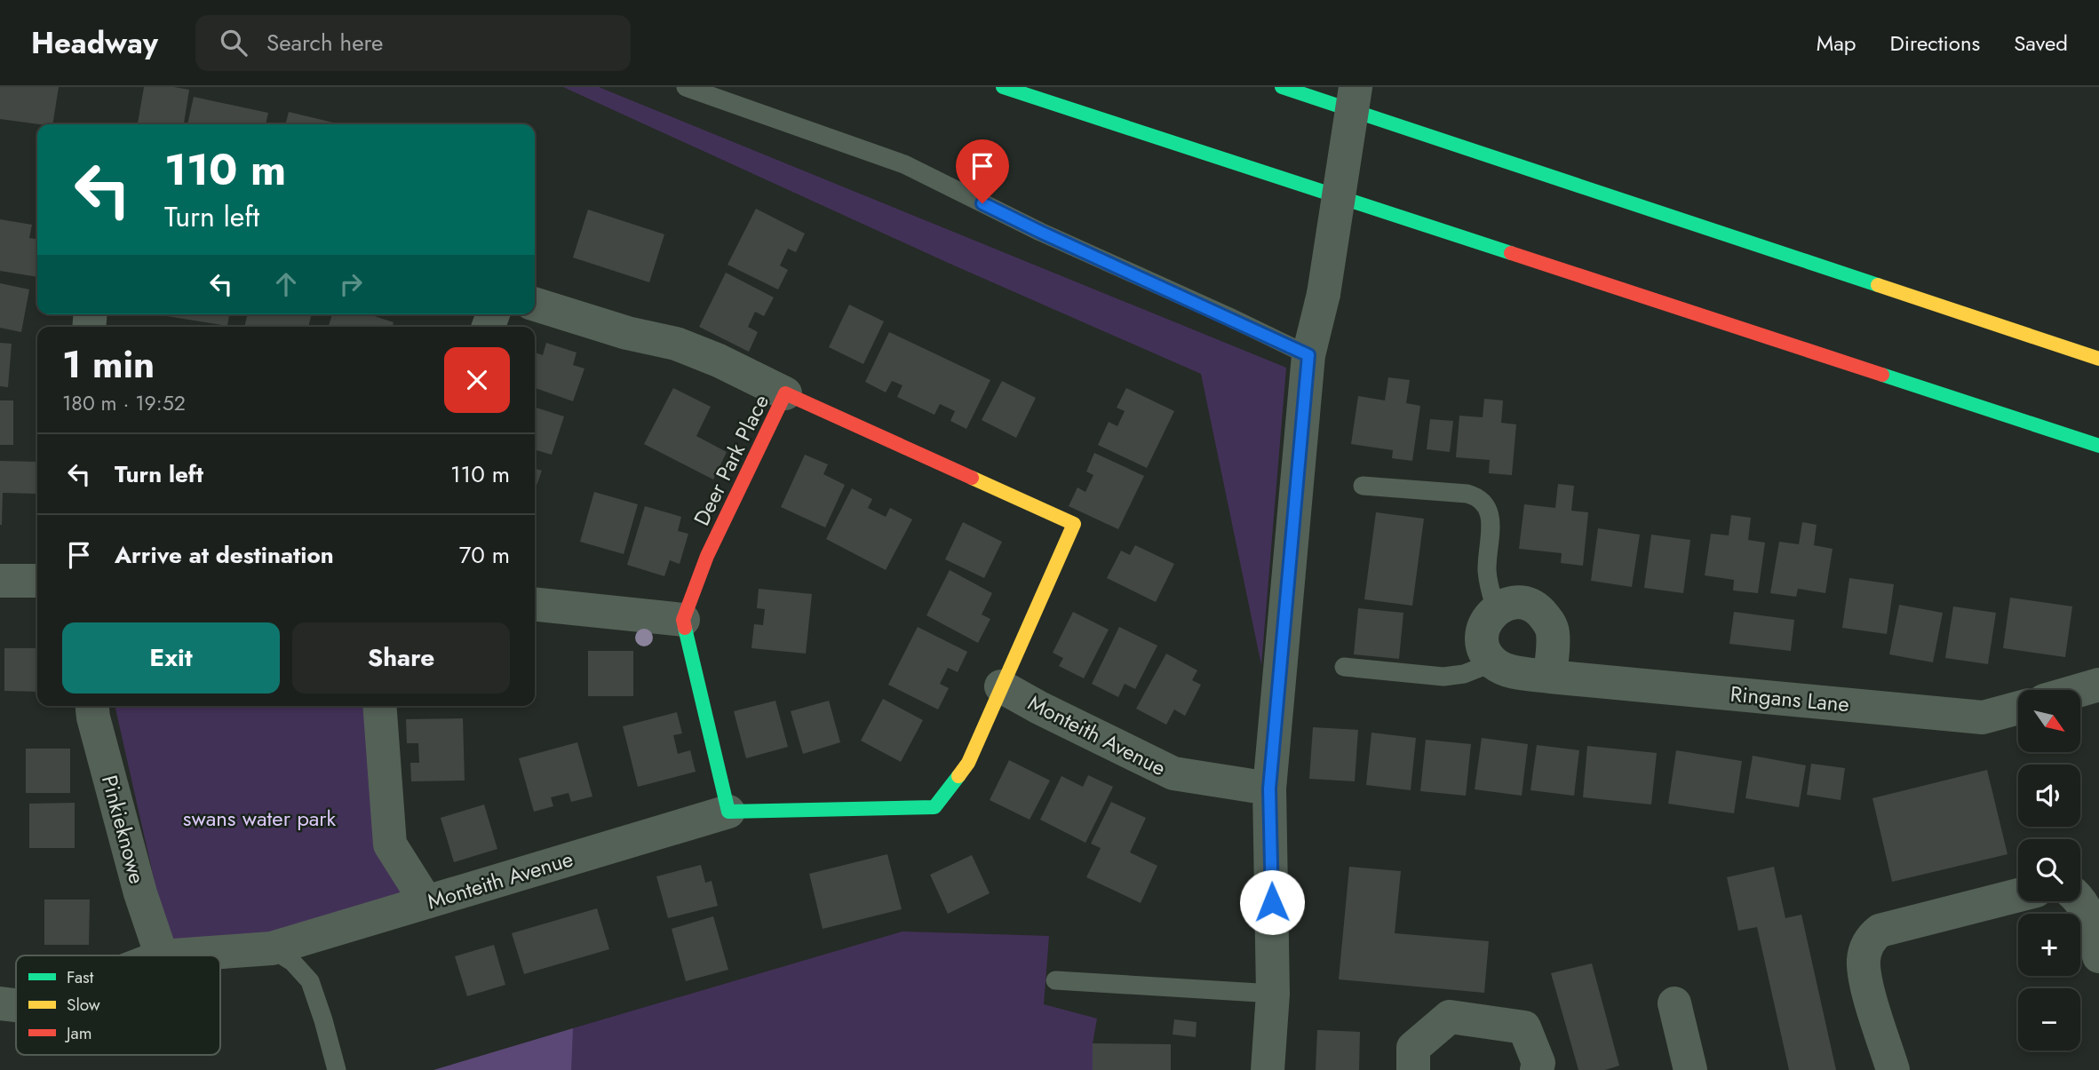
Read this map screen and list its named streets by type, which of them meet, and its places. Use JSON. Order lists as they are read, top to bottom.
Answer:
{
  "streets": {
    "main road": ["Deer Park Place"],
    "street": ["Ringans Lane", "Monteith Avenue", "Pinkieknowe"]
  },
  "crossings": [
    ["Deer Park Place", "Monteith Avenue"]
  ],
  "parks": ["swans water park"],
  "legend": ["Fast", "Slow", "Jam"],
  "north": "bottom right",
  "page": {
    "header": "Headway",
    "search": "Search here",
    "nav": ["Map", "Directions", "Saved"],
    "turn": ["110 m", "Turn left"],
    "heading": ["1 min", "180 m · 19:52"],
    "list": [
      {
        "name": "Turn left",
        "value": "110 m"
      },
      {
        "name": "Arrive at destination",
        "value": "70 m"
      }
    ],
    "buttons": ["Exit", "Share"],
    "map_buttons": ["+", "−"]
  }
}
